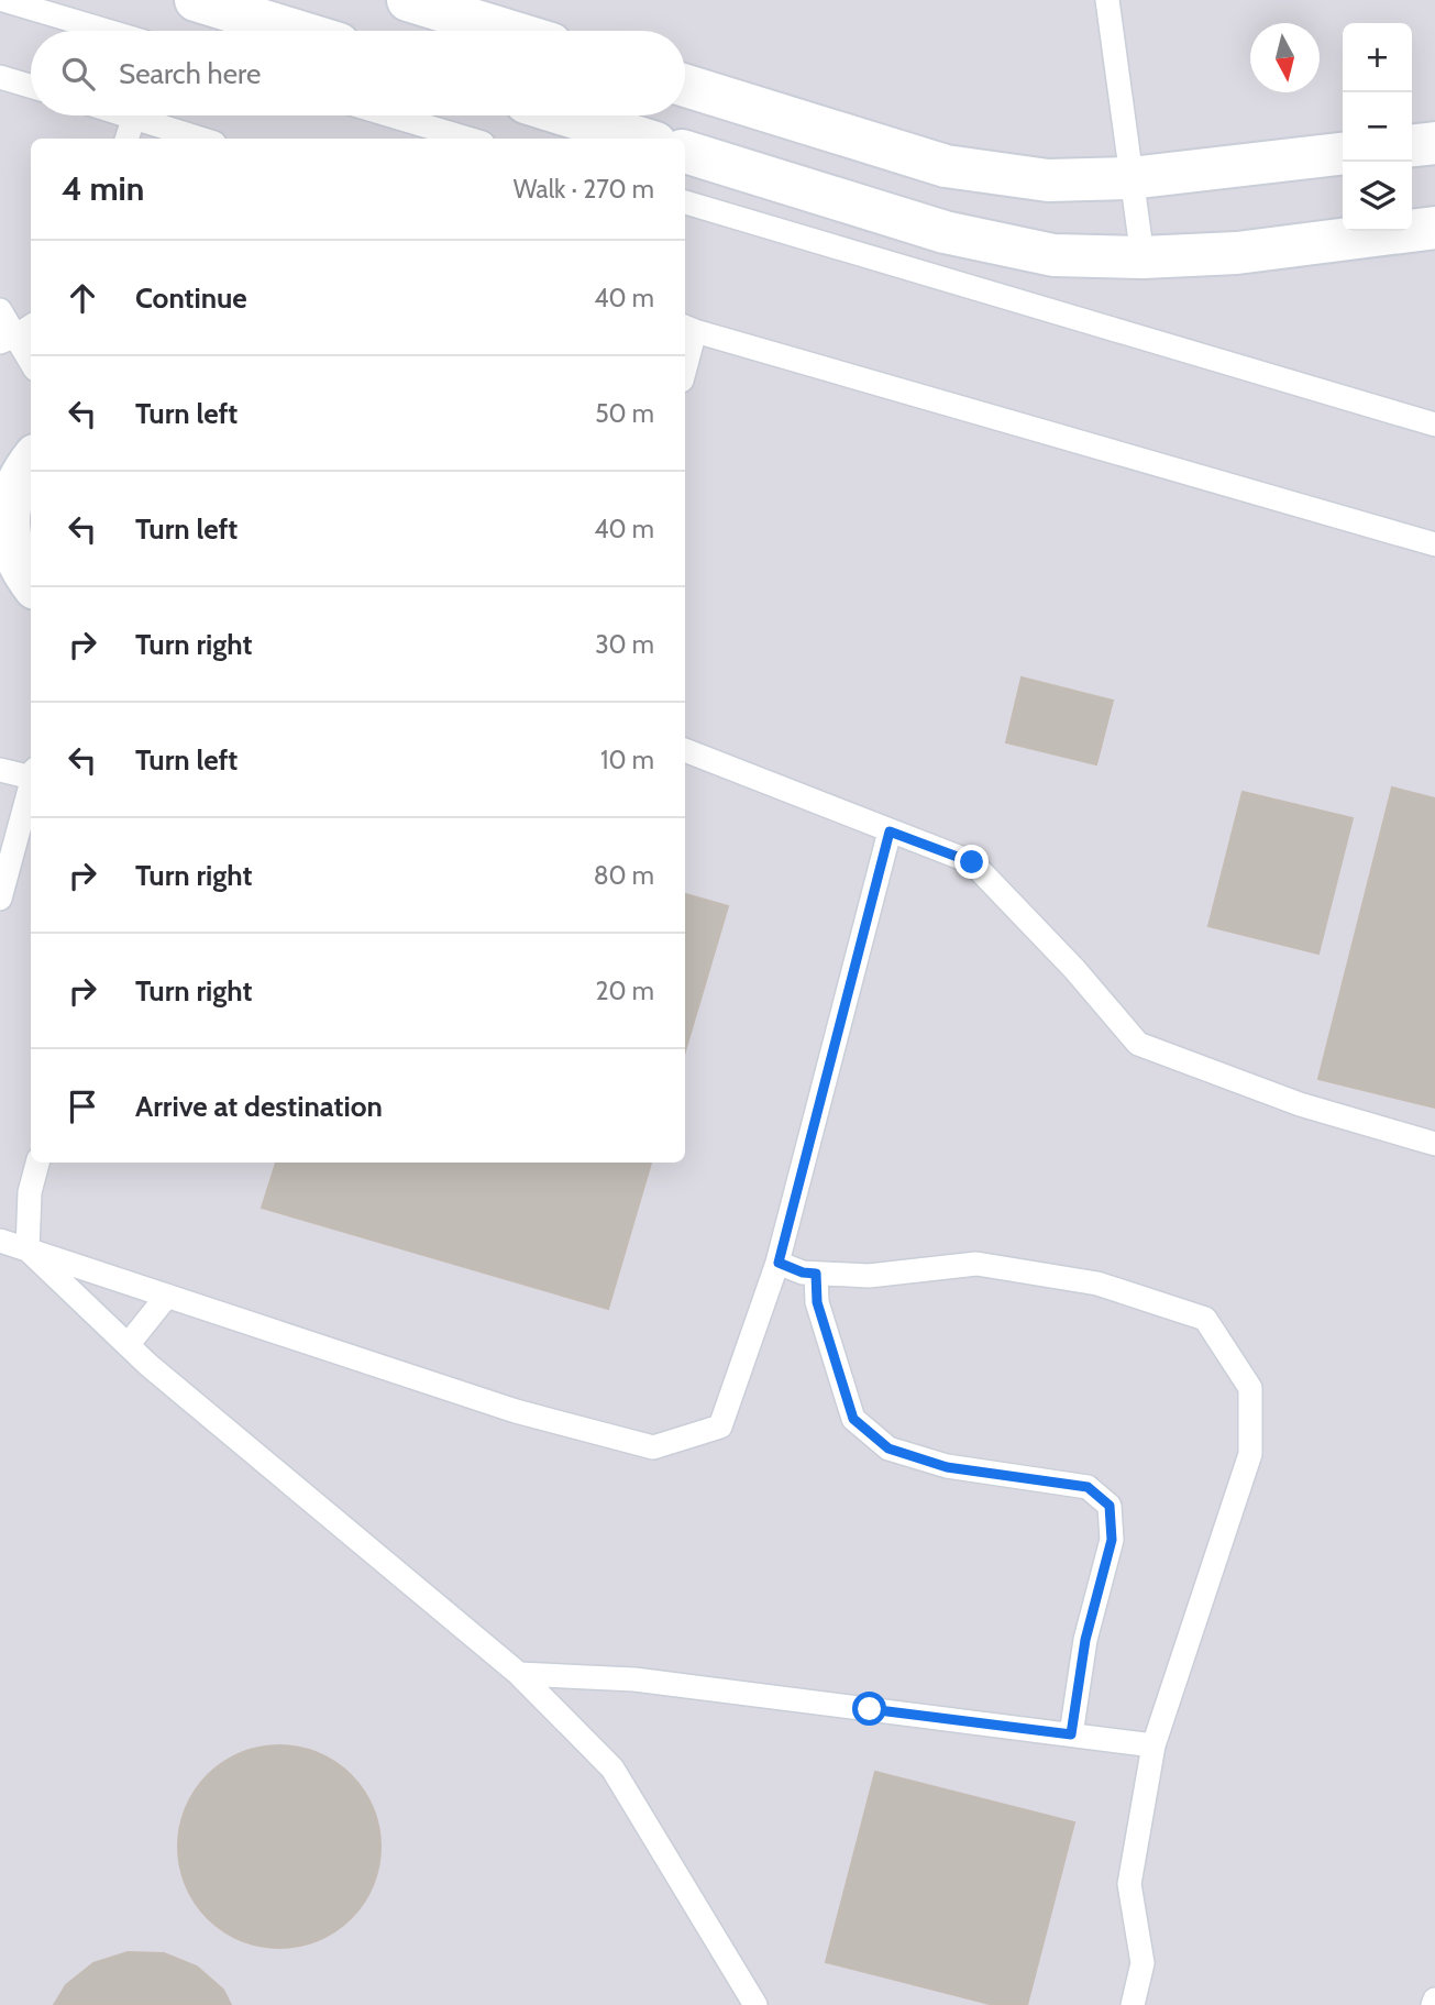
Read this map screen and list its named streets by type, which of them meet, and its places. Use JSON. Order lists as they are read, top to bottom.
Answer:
{
  "north": "bottom",
  "page": {
    "map_buttons": ["+", "−"],
    "search": "Search here",
    "heading": ["4 min", "Walk · 270 m"],
    "list": [
      ["Continue", "40 m"],
      ["Turn left", "50 m"],
      ["Turn left", "40 m"],
      ["Turn right", "30 m"],
      ["Turn left", "10 m"],
      ["Turn right", "80 m"],
      ["Turn right", "20 m"],
      "Arrive at destination"
    ]
  }
}
